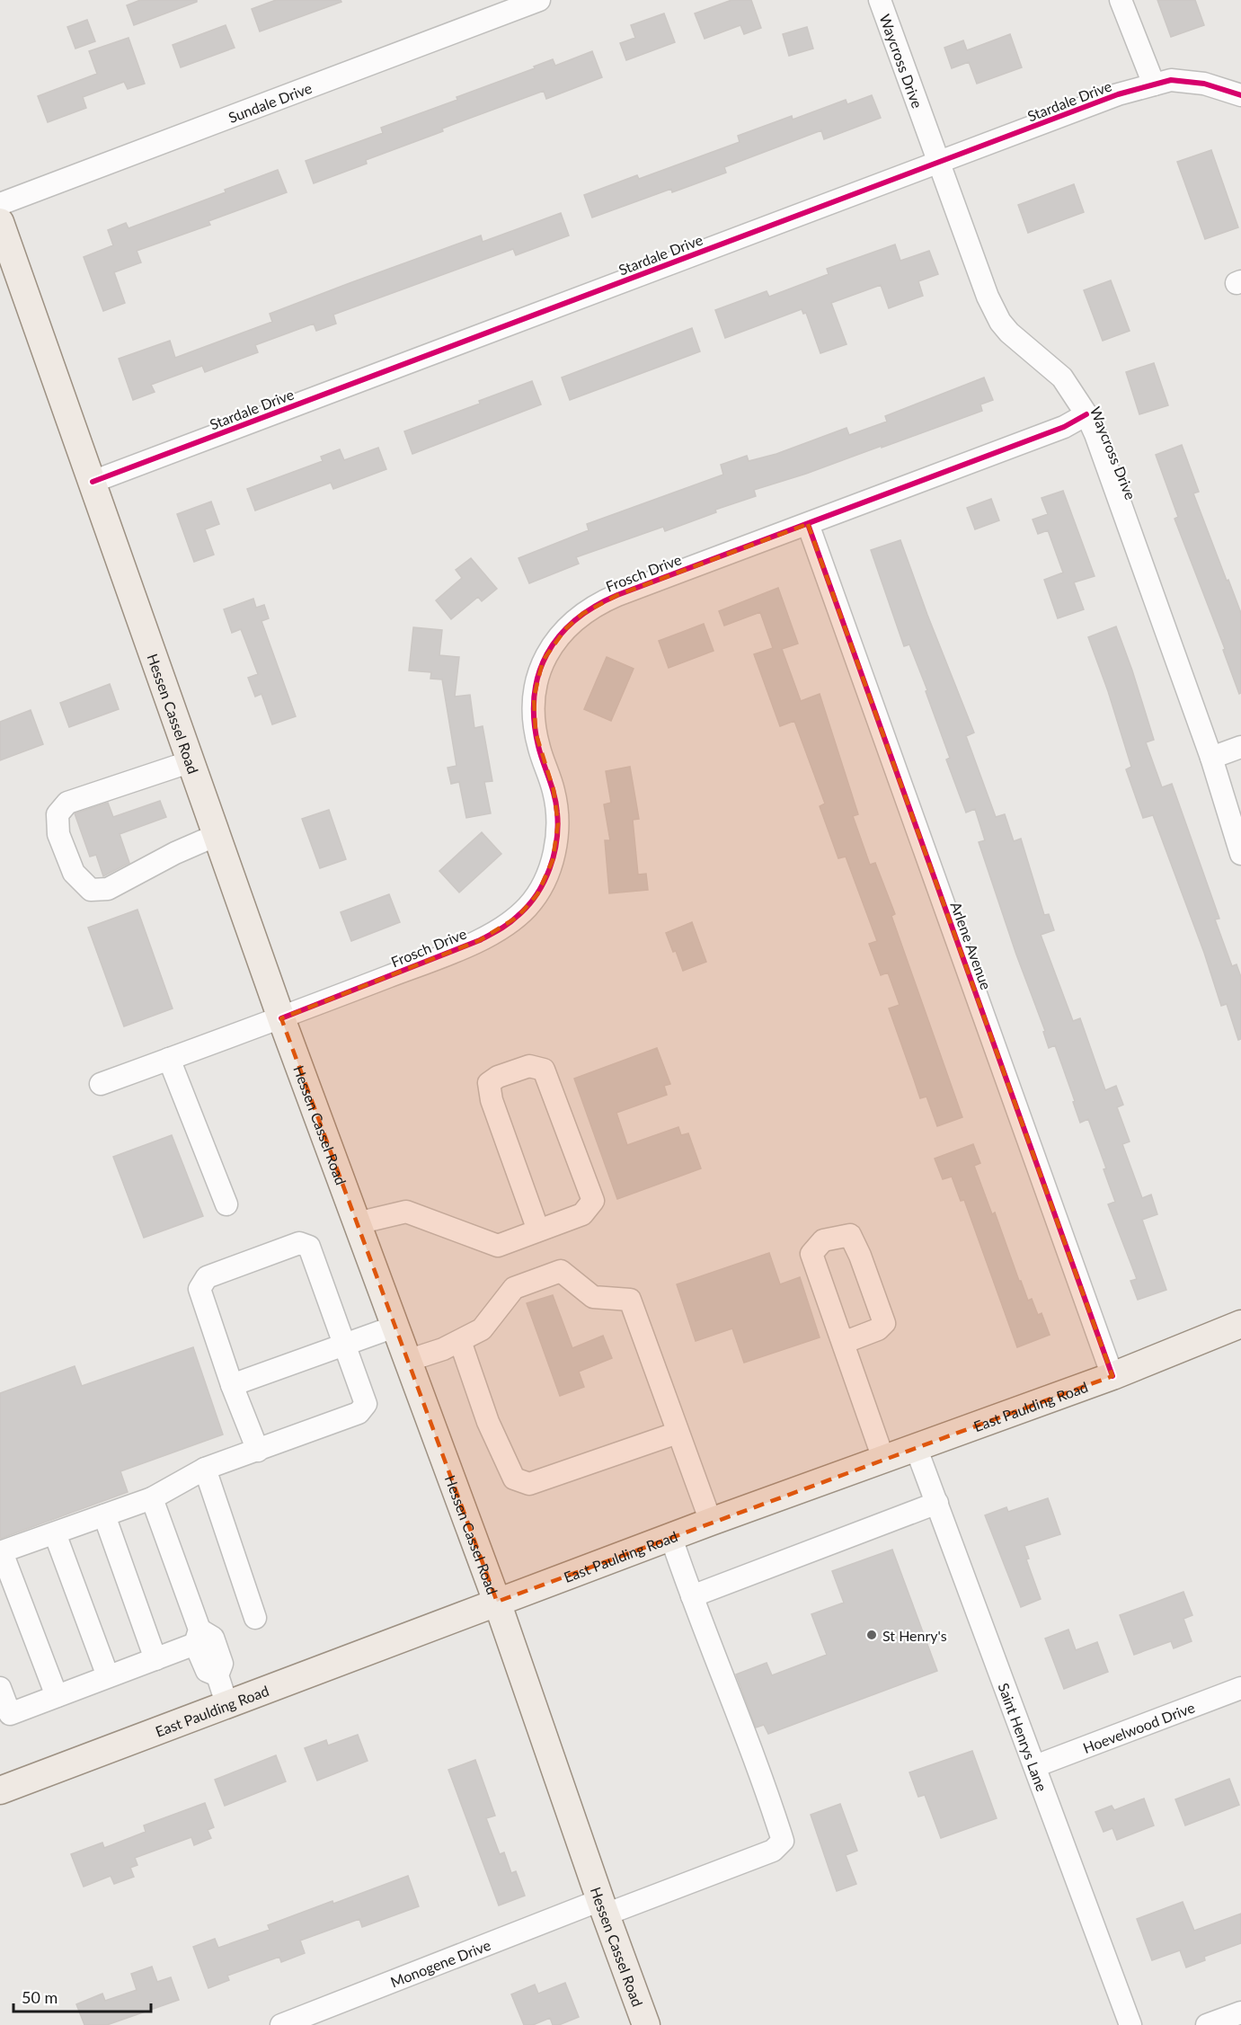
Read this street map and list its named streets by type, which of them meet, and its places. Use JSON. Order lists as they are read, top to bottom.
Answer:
{
  "streets": {
    "main road": ["Hessen Cassel Road", "East Paulding Road"],
    "street": [
      "Waycross Drive",
      "Stardale Drive",
      "Sundale Drive",
      "Frosch Drive",
      "Arlene Avenue",
      "Hoevelwood Drive",
      "Saint Henrys Lane",
      "Monogene Drive"
    ]
  },
  "crossings": [
    ["Waycross Drive", "Stardale Drive"],
    ["Waycross Drive", "Frosch Drive"],
    ["Stardale Drive", "Hessen Cassel Road"],
    ["Frosch Drive", "Hessen Cassel Road"],
    ["Frosch Drive", "Arlene Avenue"],
    ["Hessen Cassel Road", "East Paulding Road"],
    ["Hessen Cassel Road", "Monogene Drive"],
    ["Arlene Avenue", "East Paulding Road"],
    ["East Paulding Road", "Saint Henrys Lane"],
    ["Hoevelwood Drive", "Saint Henrys Lane"]
  ],
  "places": ["St Henry's"],
  "scale_bar": "50 m"
}
